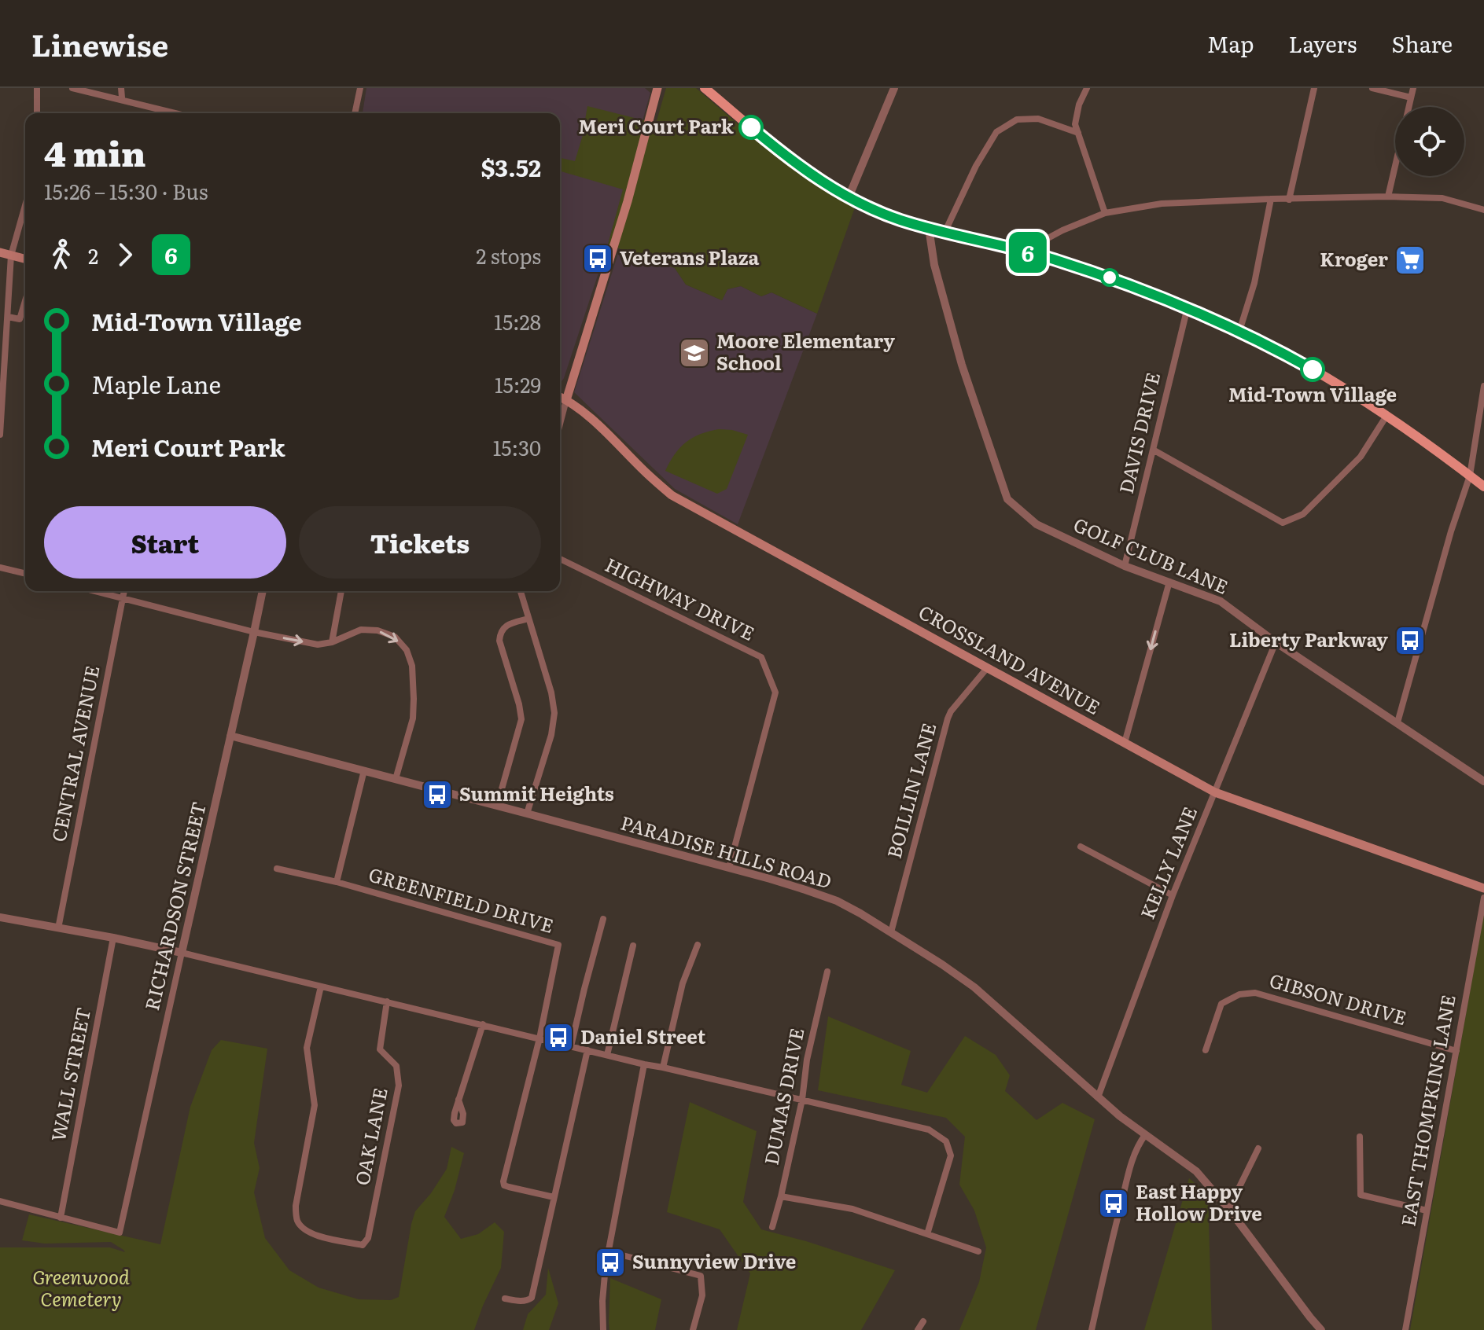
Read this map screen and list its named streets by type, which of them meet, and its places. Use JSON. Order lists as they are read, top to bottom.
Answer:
{
  "streets": {
    "main road": ["CROSSLAND AVENUE"],
    "street": [
      "DAVIS DRIVE",
      "GOLF CLUB LANE",
      "HIGHWAY DRIVE",
      "CENTRAL AVENUE",
      "BOILLIN LANE",
      "PARADISE HILLS ROAD",
      "KELLY LANE",
      "GREENFIELD DRIVE",
      "RICHARDSON STREET",
      "GIBSON DRIVE",
      "WALL STREET",
      "DUMAS DRIVE",
      "EAST THOMPKINS LANE",
      "OAK LANE"
    ]
  },
  "crossings": [
    ["DAVIS DRIVE", "GOLF CLUB LANE"],
    ["GOLF CLUB LANE", "KELLY LANE"],
    ["HIGHWAY DRIVE", "PARADISE HILLS ROAD"],
    ["CROSSLAND AVENUE", "BOILLIN LANE"],
    ["CROSSLAND AVENUE", "KELLY LANE"],
    ["BOILLIN LANE", "PARADISE HILLS ROAD"],
    ["PARADISE HILLS ROAD", "KELLY LANE"],
    ["PARADISE HILLS ROAD", "RICHARDSON STREET"],
    ["RICHARDSON STREET", "WALL STREET"],
    ["GIBSON DRIVE", "EAST THOMPKINS LANE"]
  ],
  "parks": ["Greenwood Cemetery"],
  "places": {
    "other": ["Meri Court Park", "Mid-Town Village"],
    "bus stop": [
      "Veterans Plaza",
      "Liberty Parkway",
      "Summit Heights",
      "Daniel Street",
      "East Happy Hollow Drive",
      "Sunnyview Drive"
    ],
    "supermarket": ["Kroger"],
    "school or university": ["Moore Elementary School"]
  },
  "lines": ["bus line 6"],
  "page": {
    "header": "Linewise",
    "nav": ["Map", "Layers", "Share"],
    "on_map": "6",
    "heading": ["4 min", "15:26 – 15:30 · Bus", "$3.52"],
    "legs": ["2", "6", "2 stops"],
    "list": [
      {
        "name": "Mid-Town Village",
        "value": "15:28"
      },
      {
        "name": "Maple Lane",
        "value": "15:29"
      },
      {
        "name": "Meri Court Park",
        "value": "15:30"
      }
    ],
    "buttons": ["Start", "Tickets"]
  }
}
